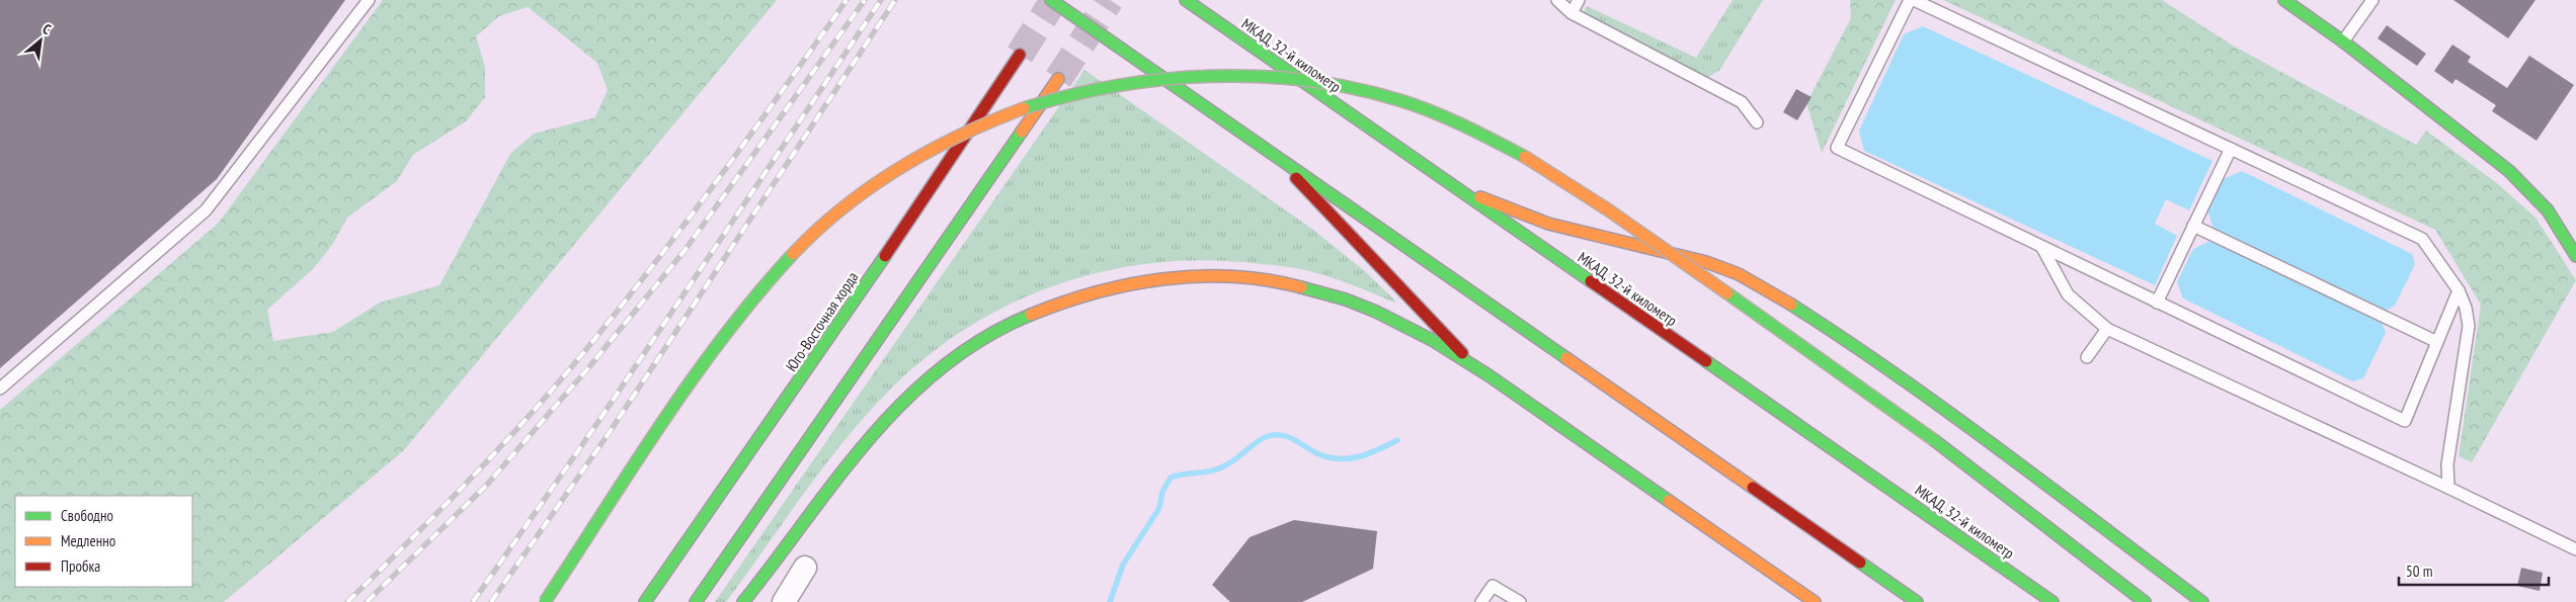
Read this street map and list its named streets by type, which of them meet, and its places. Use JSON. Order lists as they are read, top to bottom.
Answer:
{
  "streets": {
    "main road": ["МКАД, 32-й километр", "Юго-Восточная хорда"]
  },
  "legend": ["Свободно", "Медленно", "Пробка"],
  "scale_bar": "50 m",
  "north": "top right"
}
